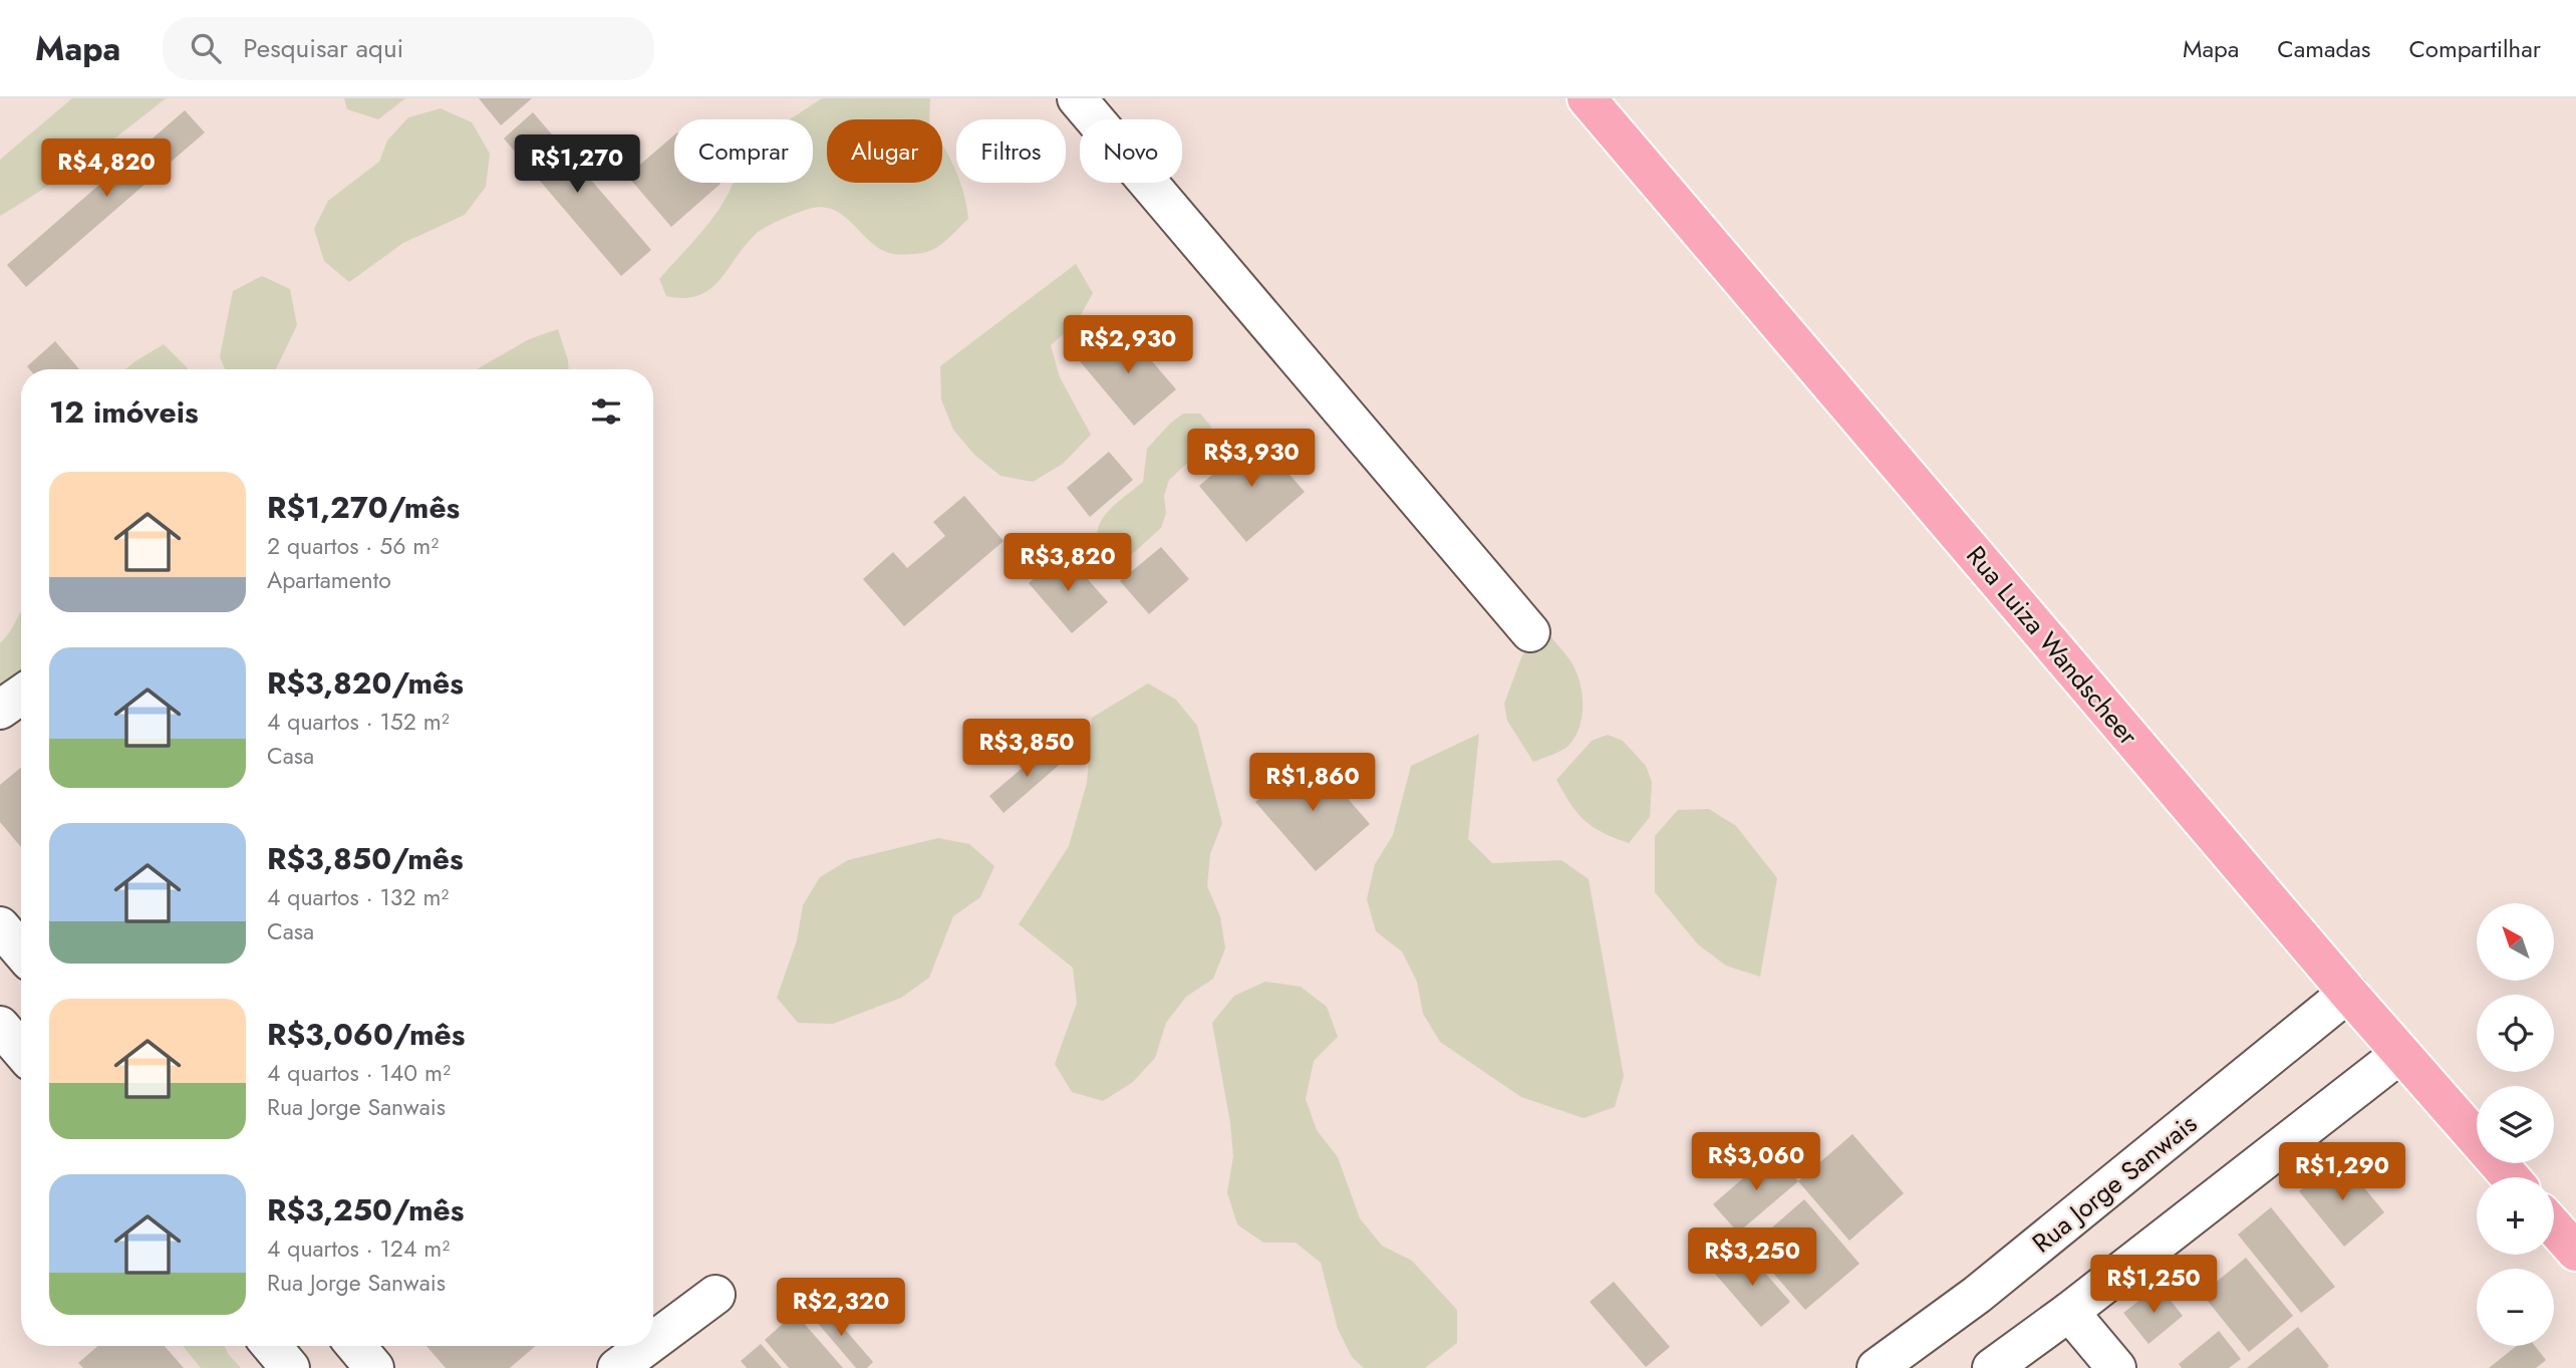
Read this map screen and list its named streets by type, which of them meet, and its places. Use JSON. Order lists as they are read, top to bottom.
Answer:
{
  "streets": {
    "main road": ["Rua Luiza Wandscheer"],
    "street": ["Rua Jorge Sanwais"]
  },
  "crossings": [
    ["Rua Luiza Wandscheer", "Rua Jorge Sanwais"]
  ],
  "north": "top left",
  "page": {
    "header": "Mapa",
    "search": "Pesquisar aqui",
    "nav": ["Mapa", "Camadas", "Compartilhar"],
    "chip": [
      "Comprar",
      "Alugar",
      "Filtros",
      "Novo"
    ],
    "price": [
      "R$1,270",
      "R$4,820",
      "R$2,930",
      "R$3,930",
      "R$3,820",
      "R$3,850",
      "R$1,860",
      "R$3,060",
      "R$1,290",
      "R$3,250",
      "R$1,250",
      "R$2,320"
    ],
    "heading": "12 imóveis",
    "list": [
      {
        "name": "R$1,270/mês",
        "note": "2 quartos · 56 m² · Apartamento"
      },
      {
        "name": "R$3,820/mês",
        "note": "4 quartos · 152 m² · Casa"
      },
      {
        "name": "R$3,850/mês",
        "note": "4 quartos · 132 m² · Casa"
      },
      {
        "name": "R$3,060/mês",
        "note": "4 quartos · 140 m² · Rua Jorge Sanwais"
      },
      {
        "name": "R$3,250/mês",
        "note": "4 quartos · 124 m² · Rua Jorge Sanwais"
      }
    ],
    "map_buttons": ["+", "−"]
  }
}
